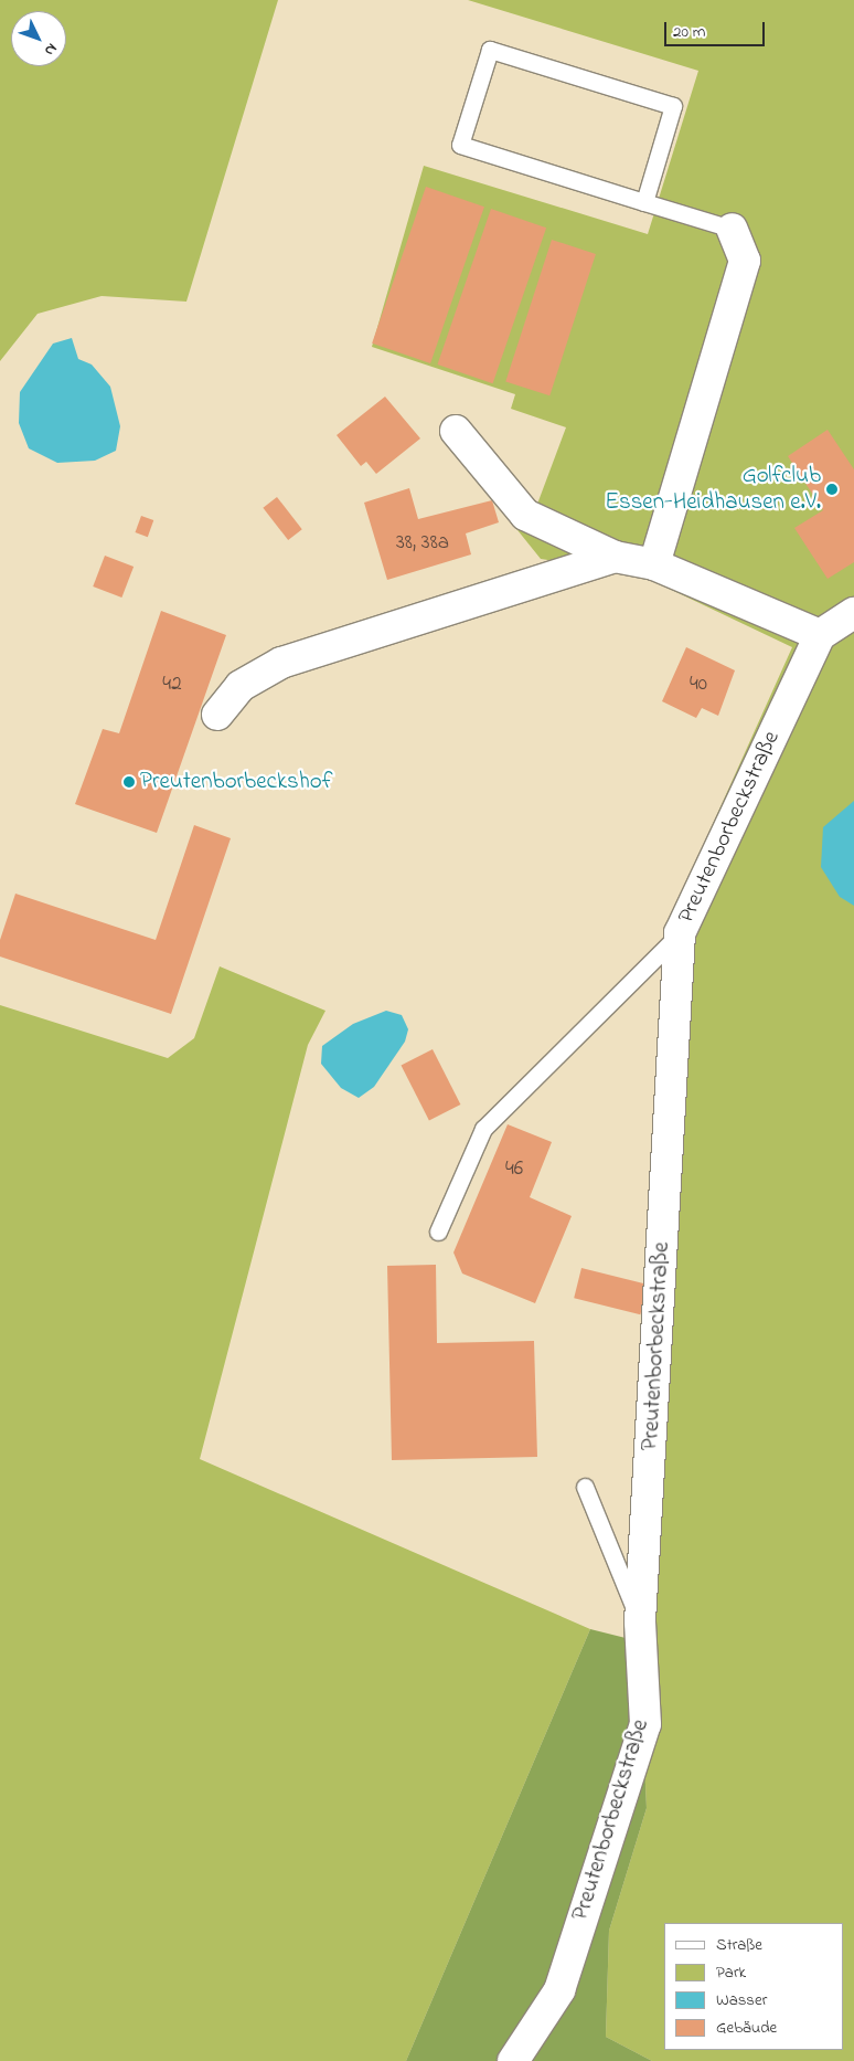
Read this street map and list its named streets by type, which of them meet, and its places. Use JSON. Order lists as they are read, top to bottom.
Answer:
{
  "streets": {
    "street": ["Preutenborbeckstraße"]
  },
  "places": ["Golfclub Essen-Heidhausen e.V.", "Preutenborbeckshof"],
  "house_numbers": [
    "38, 38a",
    "42",
    "40",
    "46"
  ],
  "legend": [
    "Straße",
    "Park",
    "Wasser",
    "Gebäude"
  ],
  "scale_bar": "20 m",
  "north": "bottom right"
}
